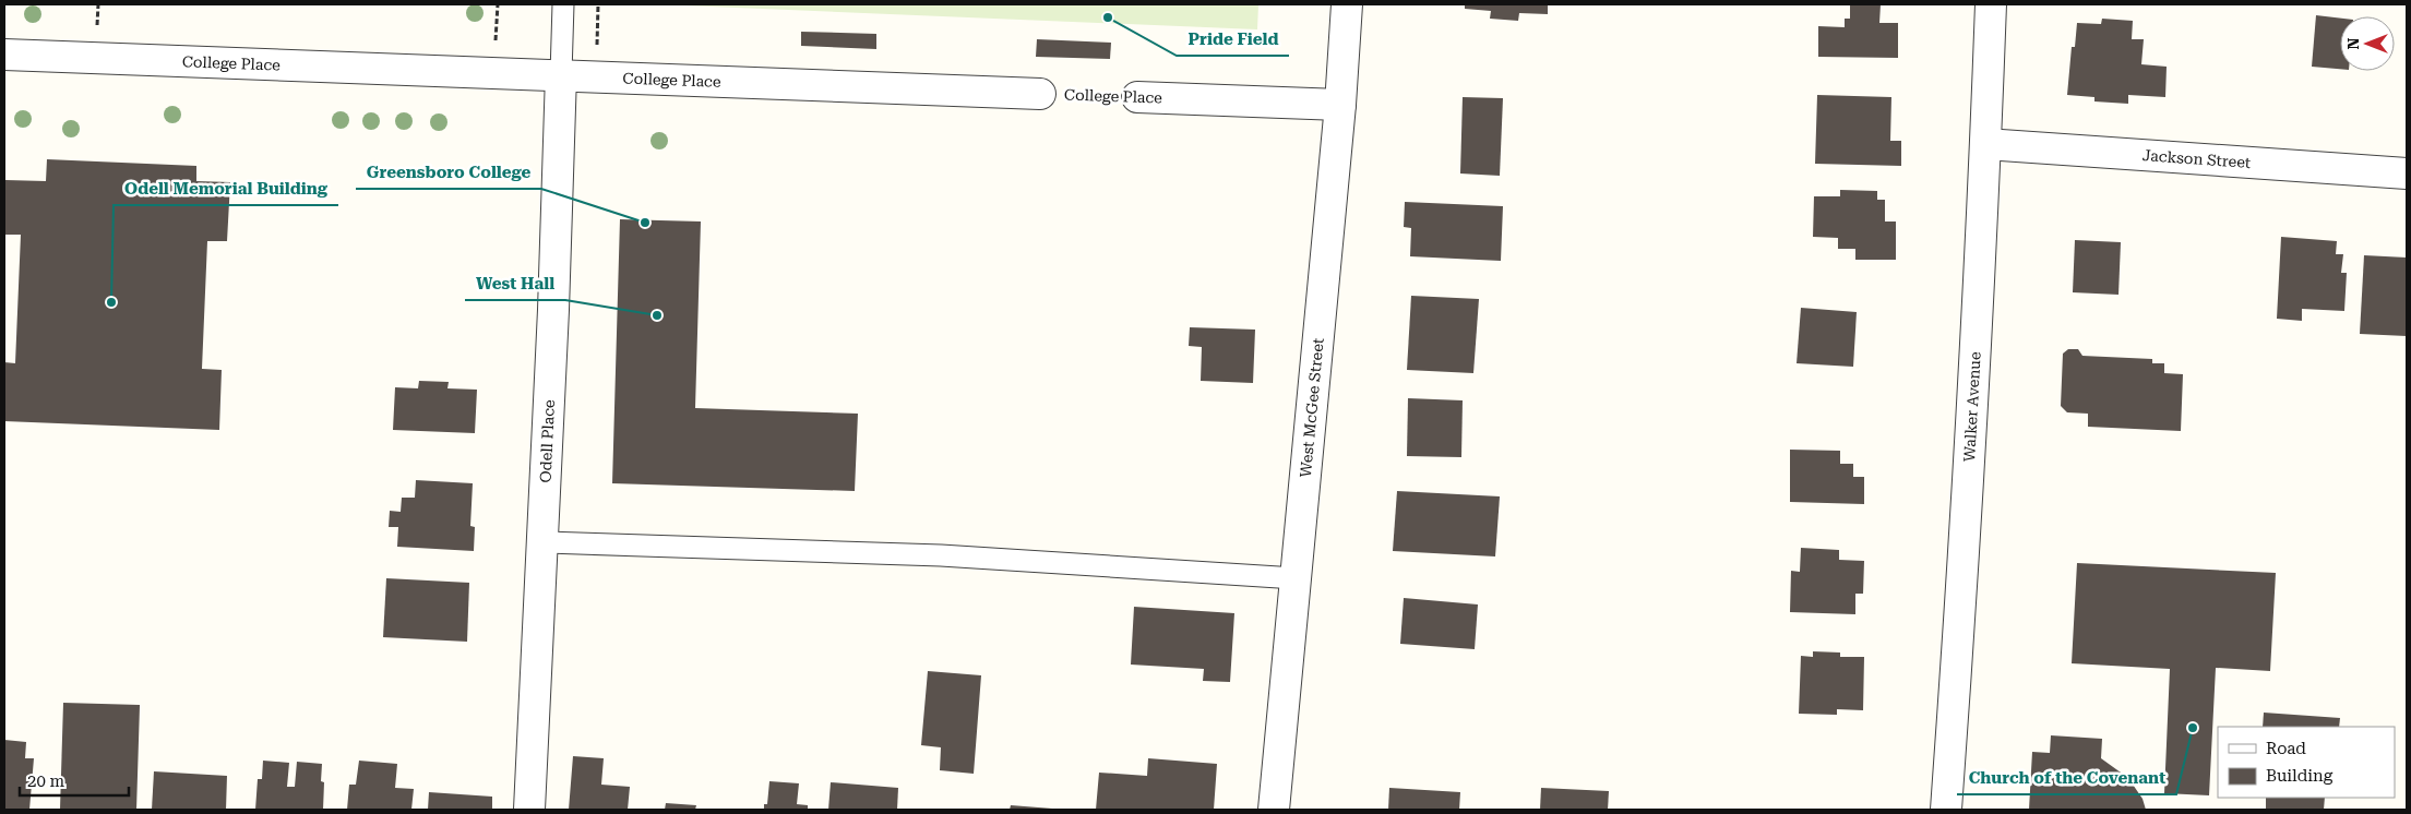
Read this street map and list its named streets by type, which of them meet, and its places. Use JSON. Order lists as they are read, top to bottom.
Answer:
{
  "streets": {
    "street": [
      "College Place",
      "Jackson Street",
      "West McGee Street",
      "Walker Avenue",
      "Odell Place"
    ]
  },
  "crossings": [
    ["College Place", "West McGee Street"],
    ["College Place", "Odell Place"],
    ["Jackson Street", "Walker Avenue"]
  ],
  "places": [
    "Pride Field",
    "Greensboro College",
    "Odell Memorial Building",
    "West Hall",
    "Church of the Covenant"
  ],
  "legend": ["Road", "Building"],
  "scale_bar": "20 m",
  "north": "left"
}
